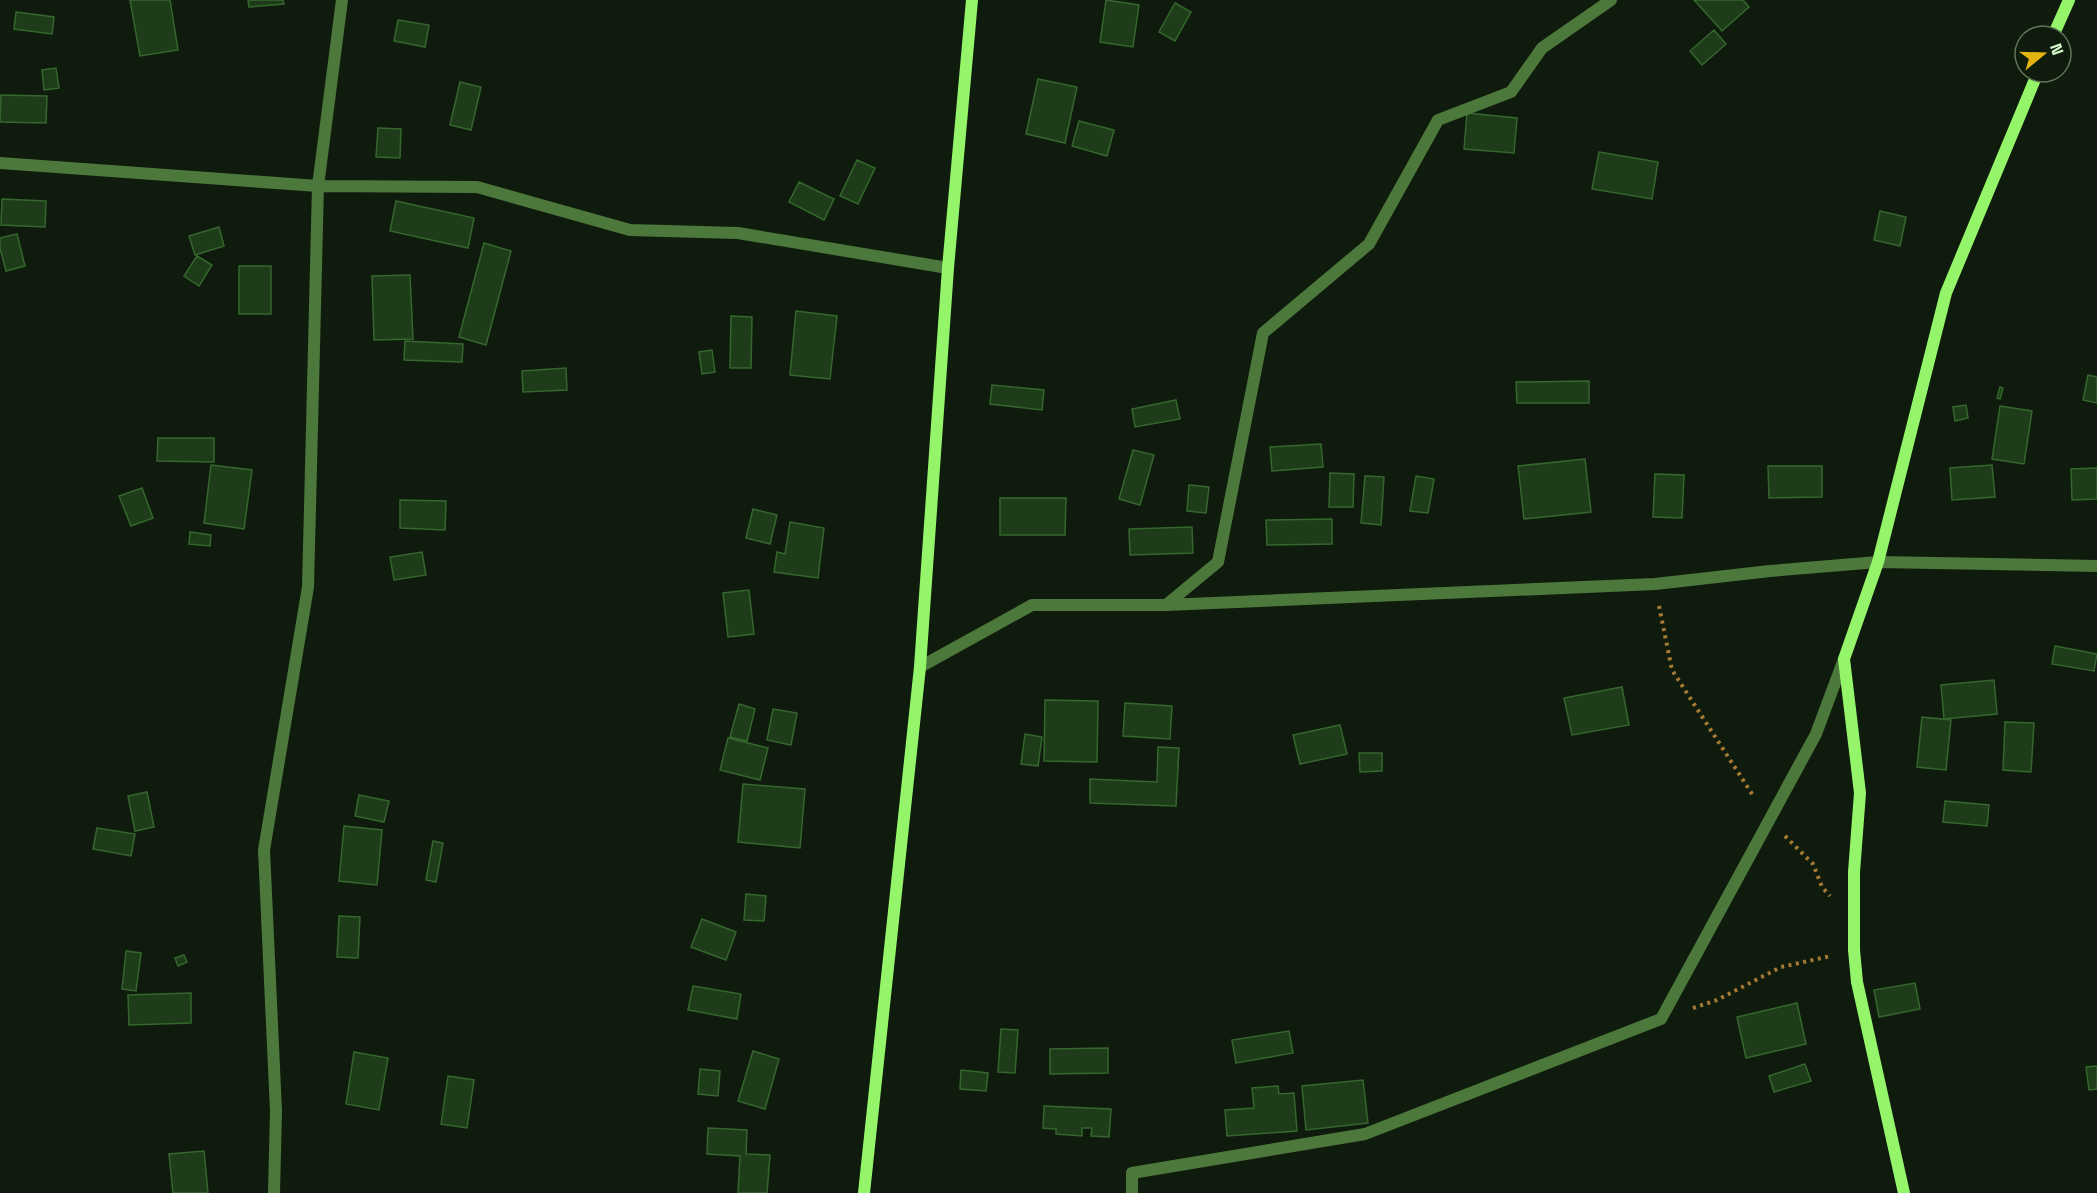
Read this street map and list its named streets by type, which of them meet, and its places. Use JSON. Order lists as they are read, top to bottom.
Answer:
{
  "north": "right"
}
